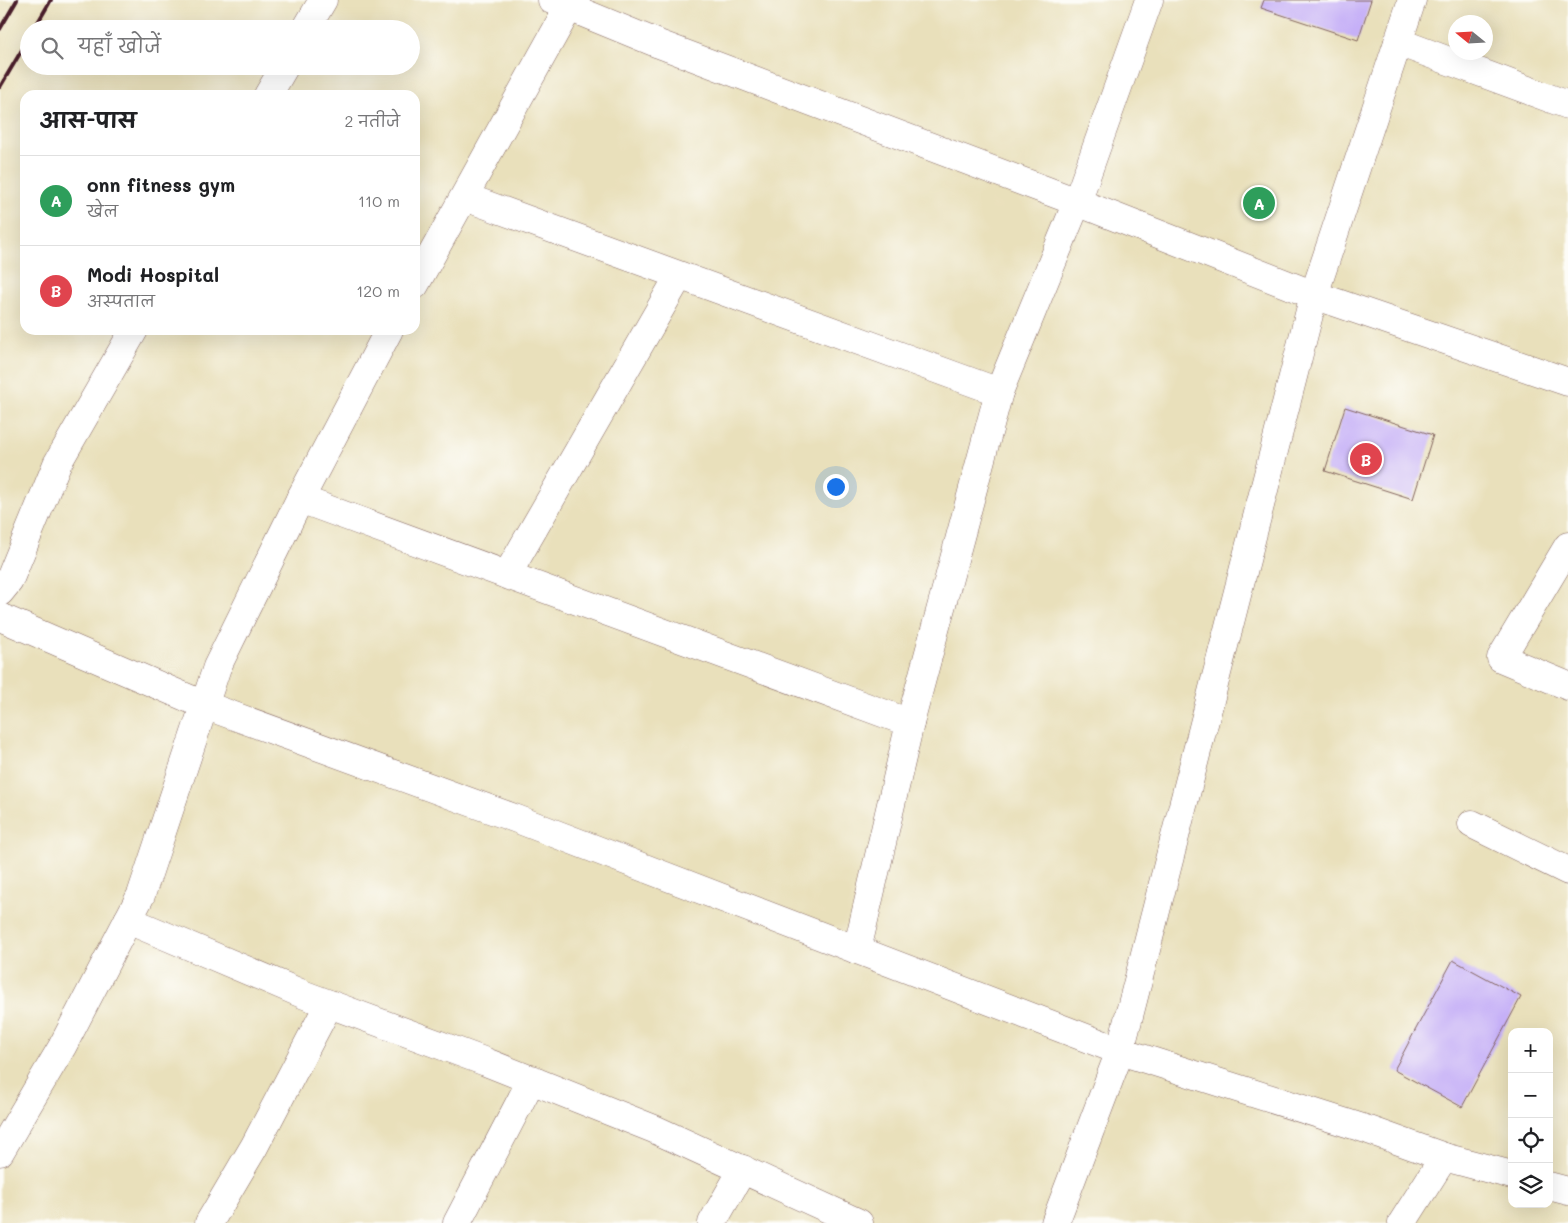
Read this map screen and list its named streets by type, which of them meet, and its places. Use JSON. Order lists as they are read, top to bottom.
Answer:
{
  "north": "left",
  "page": {
    "search": "यहाँ खोजें",
    "heading": ["आस-पास", "2 नतीजे"],
    "list": [
      {
        "mark": "A",
        "name": "onn fitness gym",
        "note": "खेल",
        "value": "110 m"
      },
      {
        "mark": "B",
        "name": "Modi Hospital",
        "note": "अस्पताल",
        "value": "120 m"
      }
    ],
    "pins": ["A", "B"],
    "map_buttons": ["+", "−"]
  }
}
